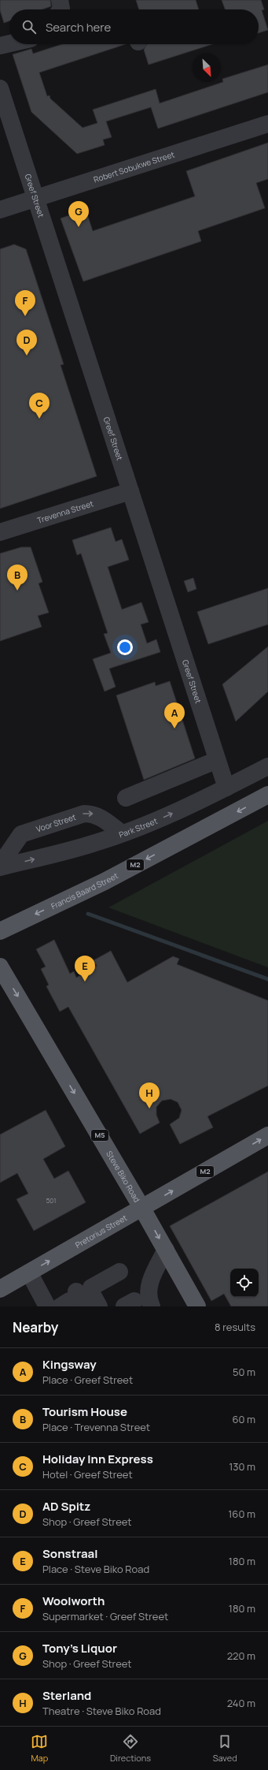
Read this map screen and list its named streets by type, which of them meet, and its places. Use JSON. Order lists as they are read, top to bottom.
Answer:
{
  "streets": {
    "main road": [
      "M2",
      "Francis Baard Street",
      "M5",
      "Steve Biko Road",
      "Pretorius Street"
    ],
    "street": [
      "Robert Sobukwe Street",
      "Greef Street",
      "Trevenna Street",
      "Voor Street",
      "Park Street"
    ]
  },
  "crossings": [
    ["Robert Sobukwe Street", "Greef Street"],
    ["Greef Street", "Trevenna Street"],
    ["Greef Street", "Park Street"],
    ["Voor Street", "Park Street"],
    ["Steve Biko Road", "Pretorius Street"]
  ],
  "one_way": [
    "Voor Street",
    "Francis Baard Street",
    "Steve Biko Road",
    "Pretorius Street"
  ],
  "house_numbers": ["501"],
  "north": "bottom right",
  "page": {
    "search": "Search here",
    "pins": [
      "G",
      "F",
      "D",
      "C",
      "B",
      "A",
      "E",
      "H"
    ],
    "heading": ["Nearby", "8 results"],
    "list": [
      {
        "mark": "A",
        "name": "Kingsway",
        "note": "Place · Greef Street",
        "value": "50 m"
      },
      {
        "mark": "B",
        "name": "Tourism House",
        "note": "Place · Trevenna Street",
        "value": "60 m"
      },
      {
        "mark": "C",
        "name": "Holiday Inn Express",
        "note": "Hotel · Greef Street",
        "value": "130 m"
      },
      {
        "mark": "D",
        "name": "AD Spitz",
        "note": "Shop · Greef Street",
        "value": "160 m"
      },
      {
        "mark": "E",
        "name": "Sonstraal",
        "note": "Place · Steve Biko Road",
        "value": "180 m"
      },
      {
        "mark": "F",
        "name": "Woolworth",
        "note": "Supermarket · Greef Street",
        "value": "180 m"
      },
      {
        "mark": "G",
        "name": "Tony's Liquor",
        "note": "Shop · Greef Street",
        "value": "220 m"
      },
      {
        "mark": "H",
        "name": "Sterland",
        "note": "Theatre · Steve Biko Road",
        "value": "240 m"
      }
    ],
    "nav": ["Map", "Directions", "Saved"]
  }
}
